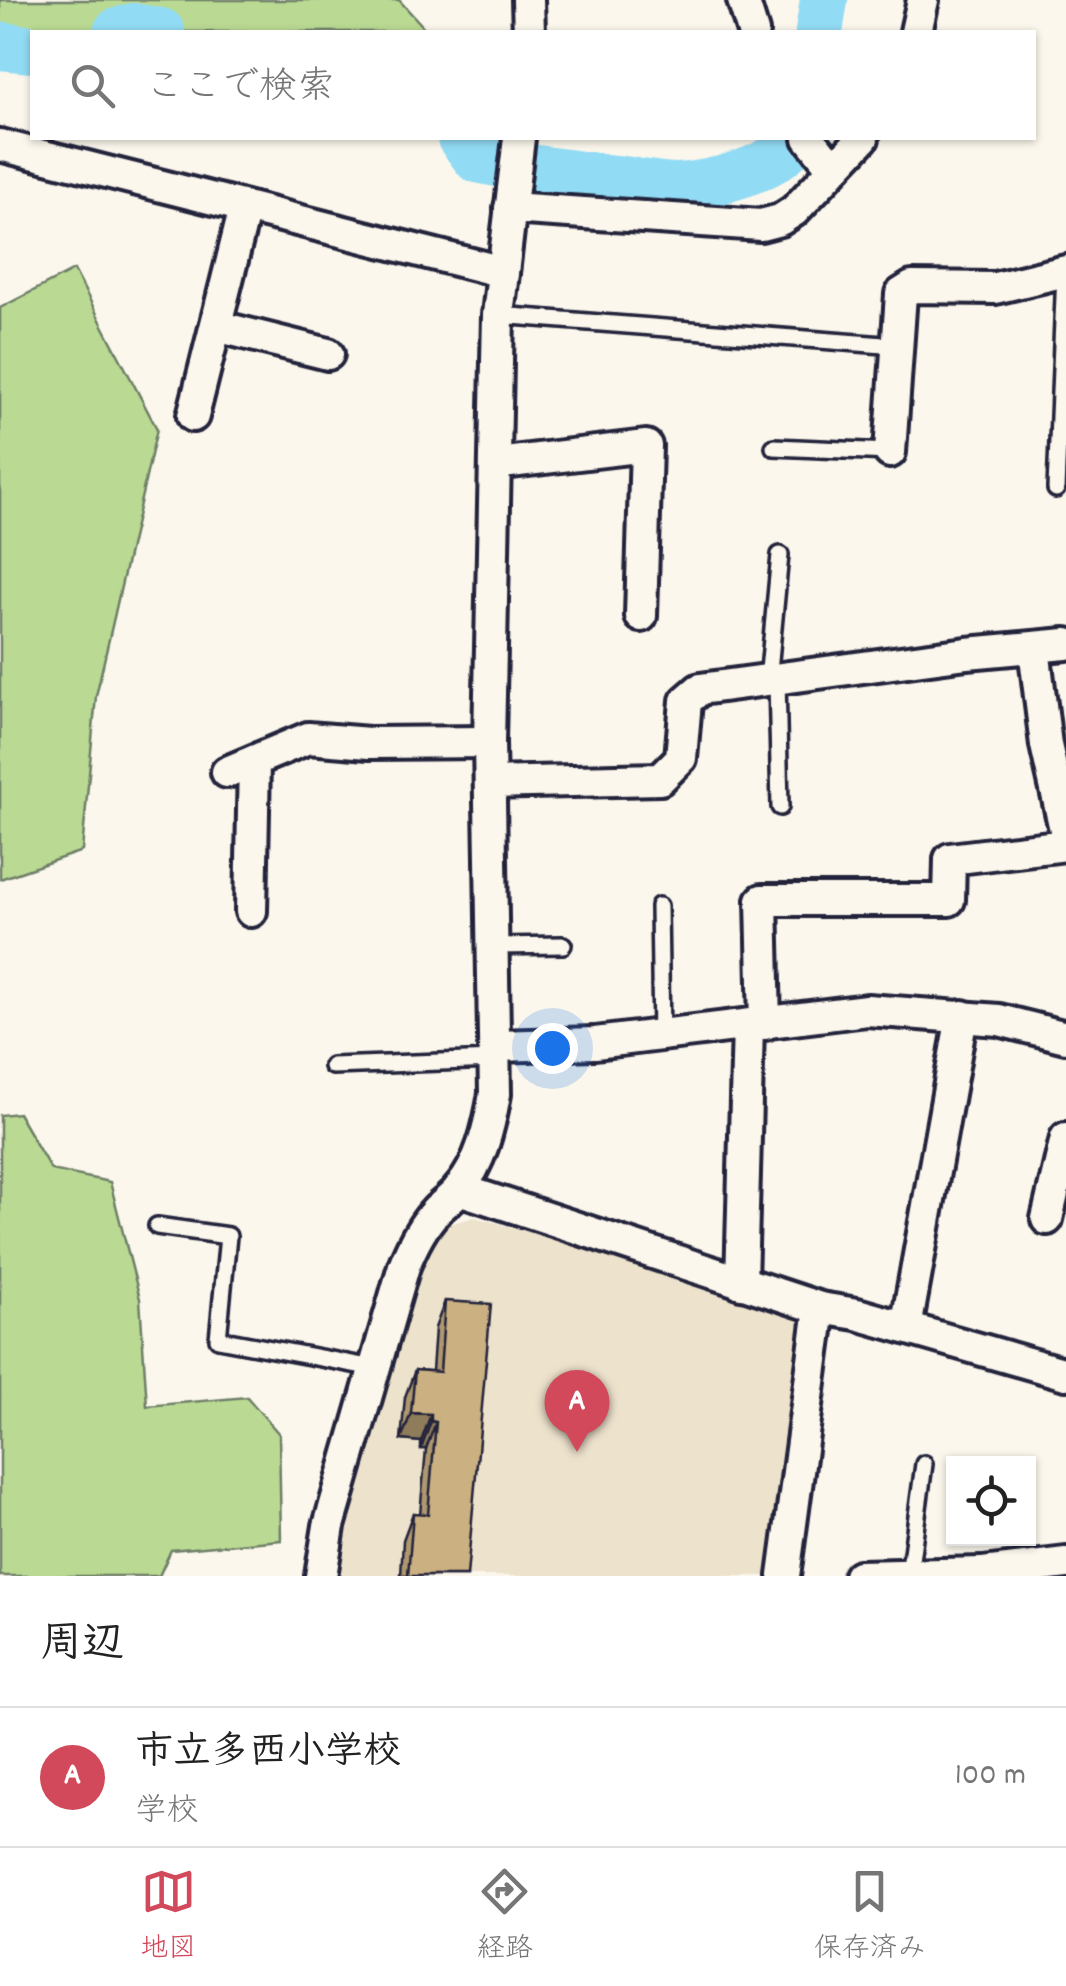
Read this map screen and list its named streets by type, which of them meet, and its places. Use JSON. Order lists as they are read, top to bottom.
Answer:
{
  "page": {
    "search": "ここで検索",
    "pins": "A",
    "heading": "周辺",
    "list": [
      {
        "mark": "A",
        "name": "市立多西小学校",
        "note": "学校",
        "value": "100 m"
      }
    ],
    "nav": ["地図", "経路", "保存済み"]
  }
}
